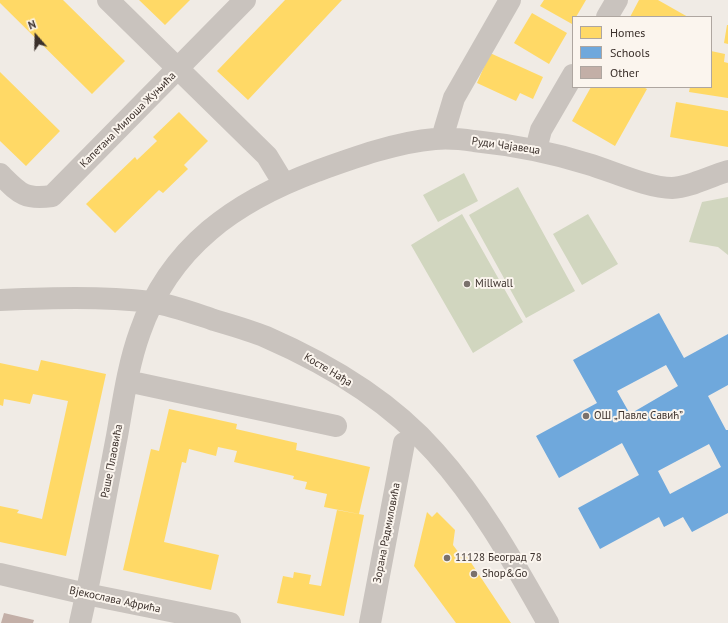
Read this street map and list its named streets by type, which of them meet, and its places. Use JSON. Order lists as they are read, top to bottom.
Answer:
{
  "streets": {
    "street": [
      "Капетана Милоша Жуњића",
      "Руди Чајавеца",
      "Косте Нађа",
      "Раше Плаовића",
      "Зорана Радмиловића",
      "Вјекослава Афрића"
    ]
  },
  "crossings": [
    ["Руди Чајавеца", "Косте Нађа"],
    ["Руди Чајавеца", "Раше Плаовића"],
    ["Косте Нађа", "Раше Плаовића"],
    ["Раше Плаовића", "Вјекослава Афрића"]
  ],
  "places": [
    "Millwall",
    "ОШ „Павле Савић”",
    "11128 Београд 78",
    "Shop&Go"
  ],
  "legend": ["Homes", "Schools", "Other"],
  "north": "top"
}
